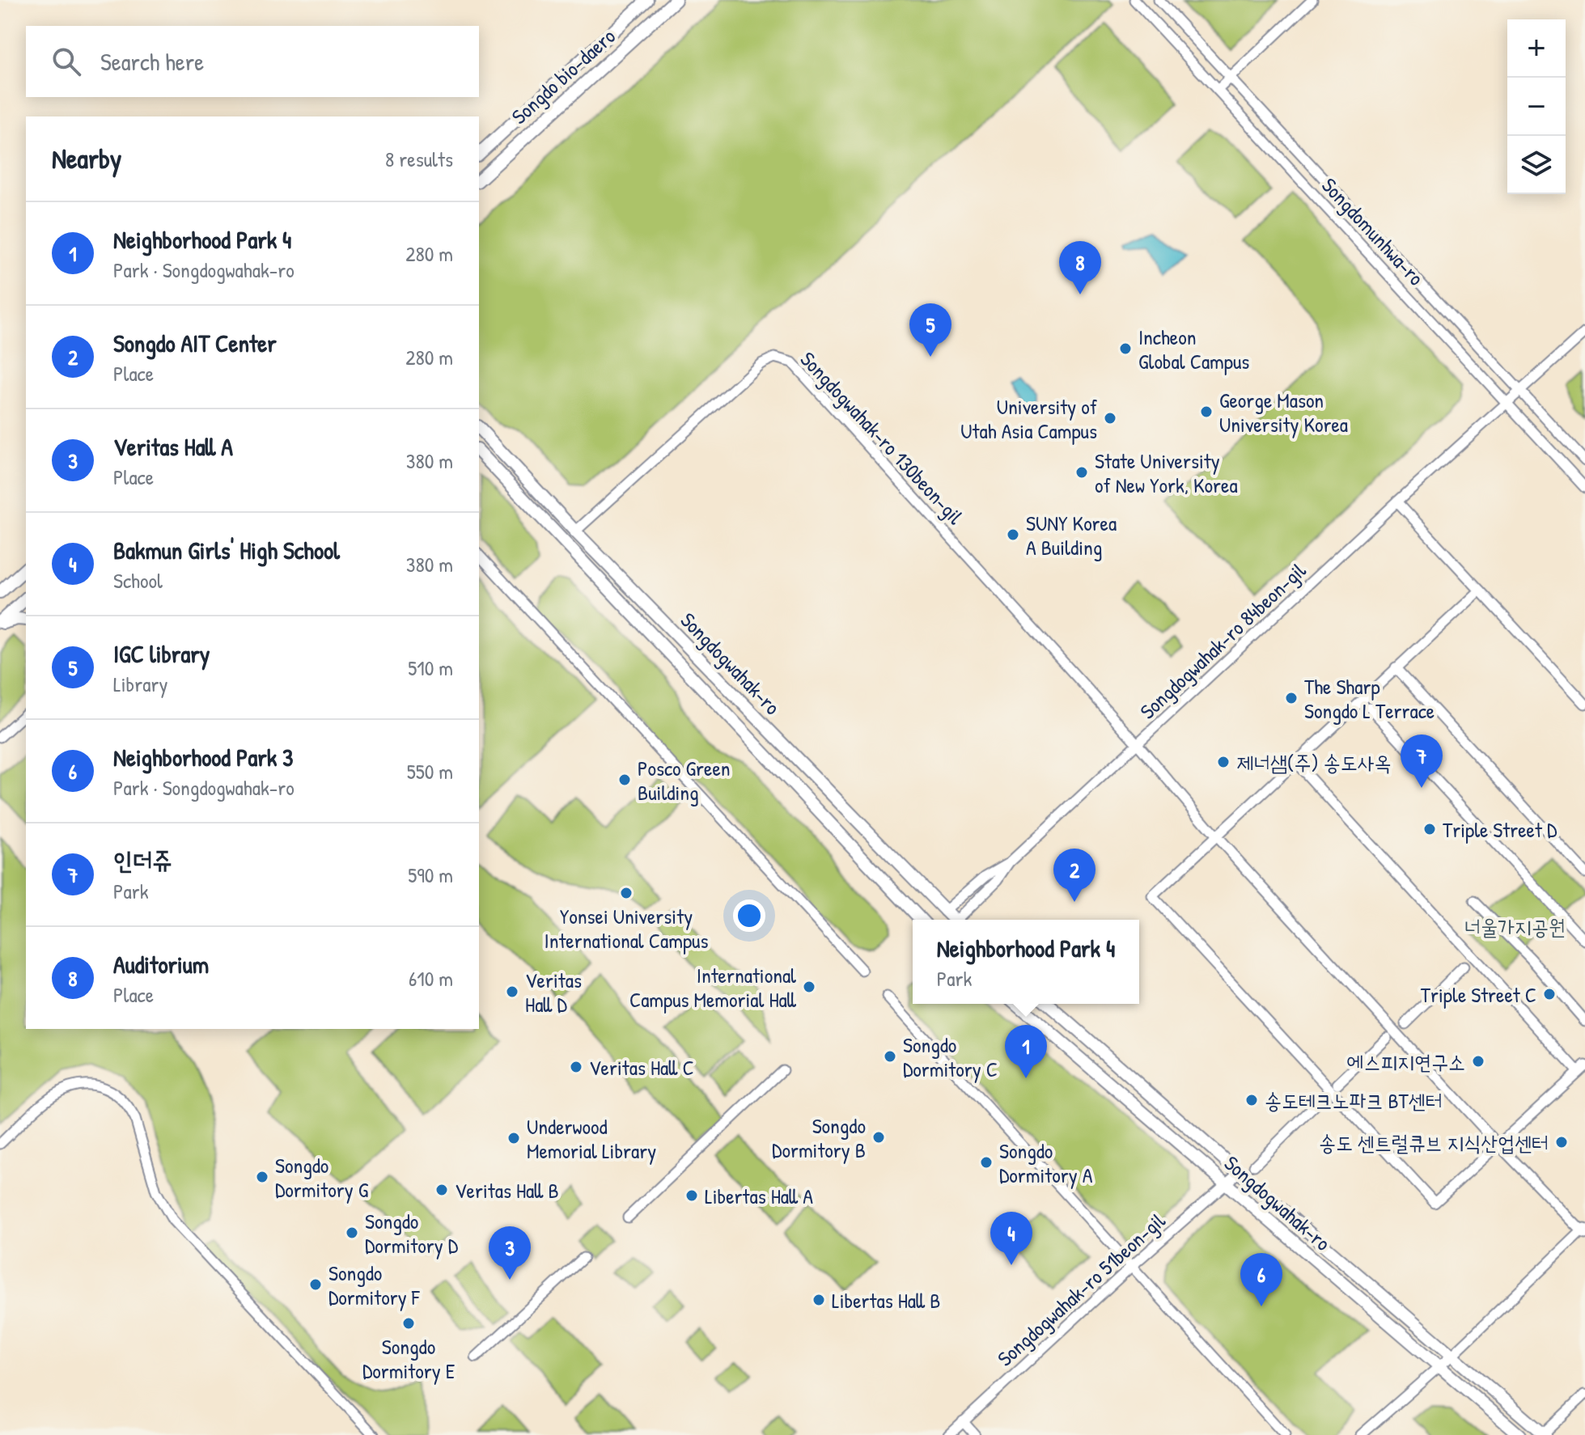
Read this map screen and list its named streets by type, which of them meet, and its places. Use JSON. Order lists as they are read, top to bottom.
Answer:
{
  "streets": {
    "main road": ["Songdo bio-daero", "Songdogwahak-ro"],
    "street": [
      "Songdomunhwa-ro",
      "Songdogwahak-ro 130beon-gil",
      "Songdogwahak-ro 84beon-gil",
      "Songdogwahak-ro 51beon-gil"
    ]
  },
  "crossings": [
    ["Songdomunhwa-ro", "Songdogwahak-ro 84beon-gil"],
    ["Songdogwahak-ro 130beon-gil", "Songdogwahak-ro 84beon-gil"],
    ["Songdogwahak-ro 130beon-gil", "Songdogwahak-ro"],
    ["Songdogwahak-ro", "Songdogwahak-ro 51beon-gil"]
  ],
  "parks": ["너울가지공원"],
  "places": [
    "Incheon Global Campus",
    "George Mason University Korea",
    "University of Utah Asia Campus",
    "State University of New York, Korea",
    "SUNY Korea A Building",
    "The Sharp Songdo L Terrace",
    "제너샘(주) 송도사옥",
    "Posco Green Building",
    "Triple Street D",
    "Yonsei University International Campus",
    "International Campus Memorial Hall",
    "Veritas Hall D",
    "Triple Street C",
    "Songdo Dormitory C",
    "에스피지연구소",
    "Veritas Hall C",
    "송도테크노파크 BT센터",
    "Songdo Dormitory B",
    "Underwood Memorial Library",
    "송도 센트럴큐브 지식산업센터",
    "Songdo Dormitory A",
    "Songdo Dormitory G",
    "Veritas Hall B",
    "Libertas Hall A",
    "Songdo Dormitory D",
    "Songdo Dormitory F",
    "Libertas Hall B",
    "Songdo Dormitory E"
  ],
  "page": {
    "map_buttons": ["+", "−"],
    "search": "Search here",
    "heading": ["Nearby", "8 results"],
    "list": [
      {
        "mark": "1",
        "name": "Neighborhood Park 4",
        "note": "Park · Songdogwahak-ro",
        "value": "280 m"
      },
      {
        "mark": "2",
        "name": "Songdo AIT Center",
        "note": "Place",
        "value": "280 m"
      },
      {
        "mark": "3",
        "name": "Veritas Hall A",
        "note": "Place",
        "value": "380 m"
      },
      {
        "mark": "4",
        "name": "Bakmun Girls' High School",
        "note": "School",
        "value": "380 m"
      },
      {
        "mark": "5",
        "name": "IGC library",
        "note": "Library",
        "value": "510 m"
      },
      {
        "mark": "6",
        "name": "Neighborhood Park 3",
        "note": "Park · Songdogwahak-ro",
        "value": "550 m"
      },
      {
        "mark": "7",
        "name": "인더쥬",
        "note": "Park",
        "value": "590 m"
      },
      {
        "mark": "8",
        "name": "Auditorium",
        "note": "Place",
        "value": "610 m"
      }
    ],
    "pins": [
      "8",
      "5",
      "7",
      "2",
      "1",
      "4",
      "3",
      "6"
    ],
    "popup": ["Neighborhood Park 4", "Park"]
  }
}
